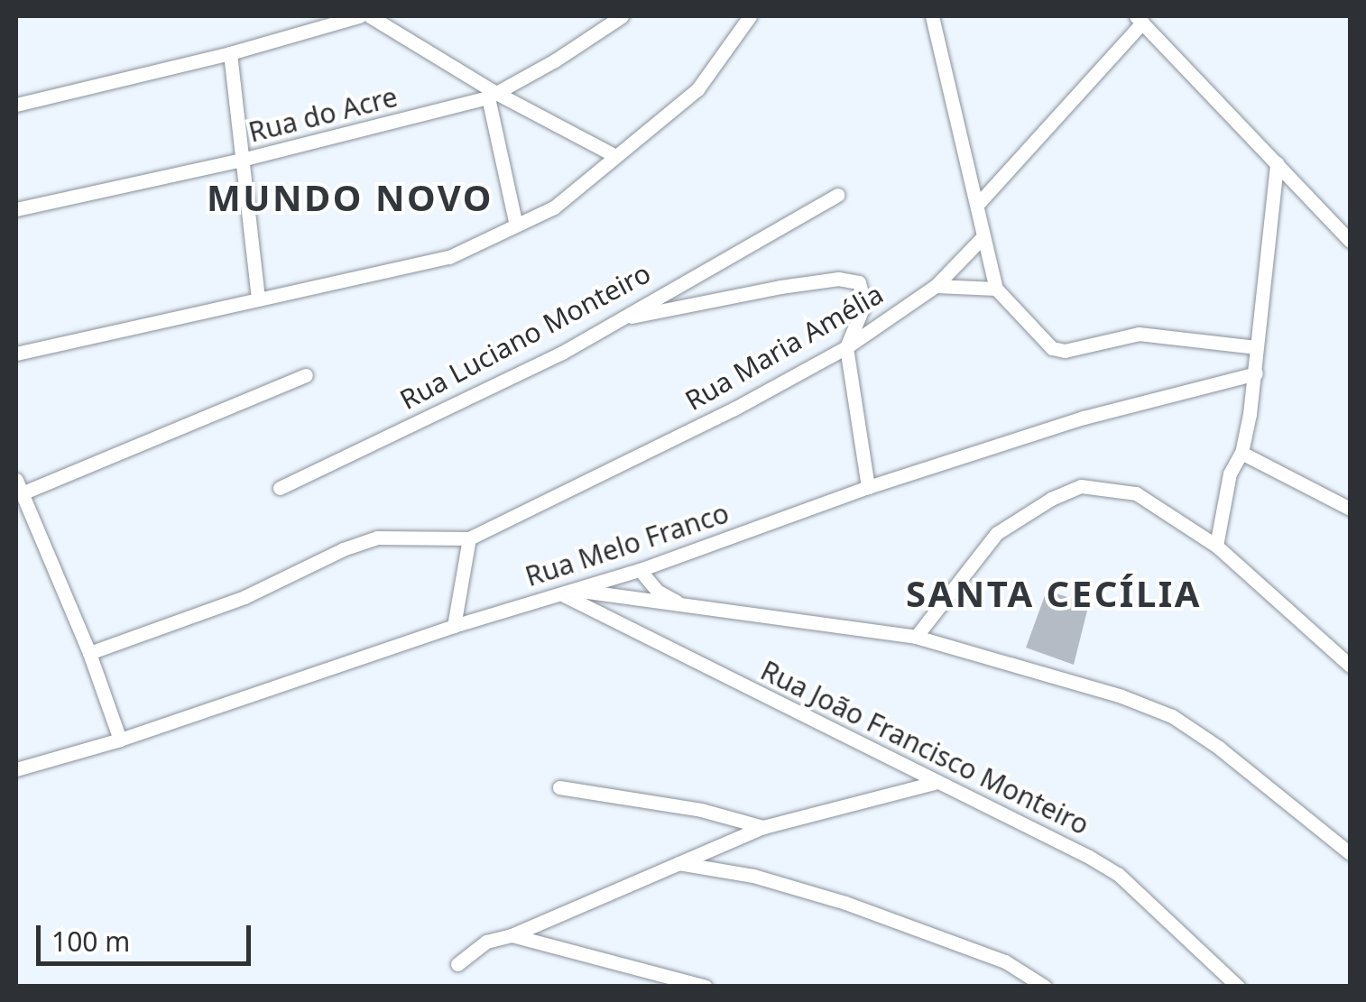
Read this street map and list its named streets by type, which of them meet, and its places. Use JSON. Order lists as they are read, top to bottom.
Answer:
{
  "streets": {
    "street": [
      "Rua do Acre",
      "Rua Luciano Monteiro",
      "Rua Maria Amélia",
      "Rua Melo Franco",
      "Rua João Francisco Monteiro"
    ]
  },
  "crossings": [
    ["Rua Melo Franco", "Rua João Francisco Monteiro"]
  ],
  "districts": ["MUNDO NOVO", "SANTA CECÍLIA"],
  "scale_bar": "100 m"
}
